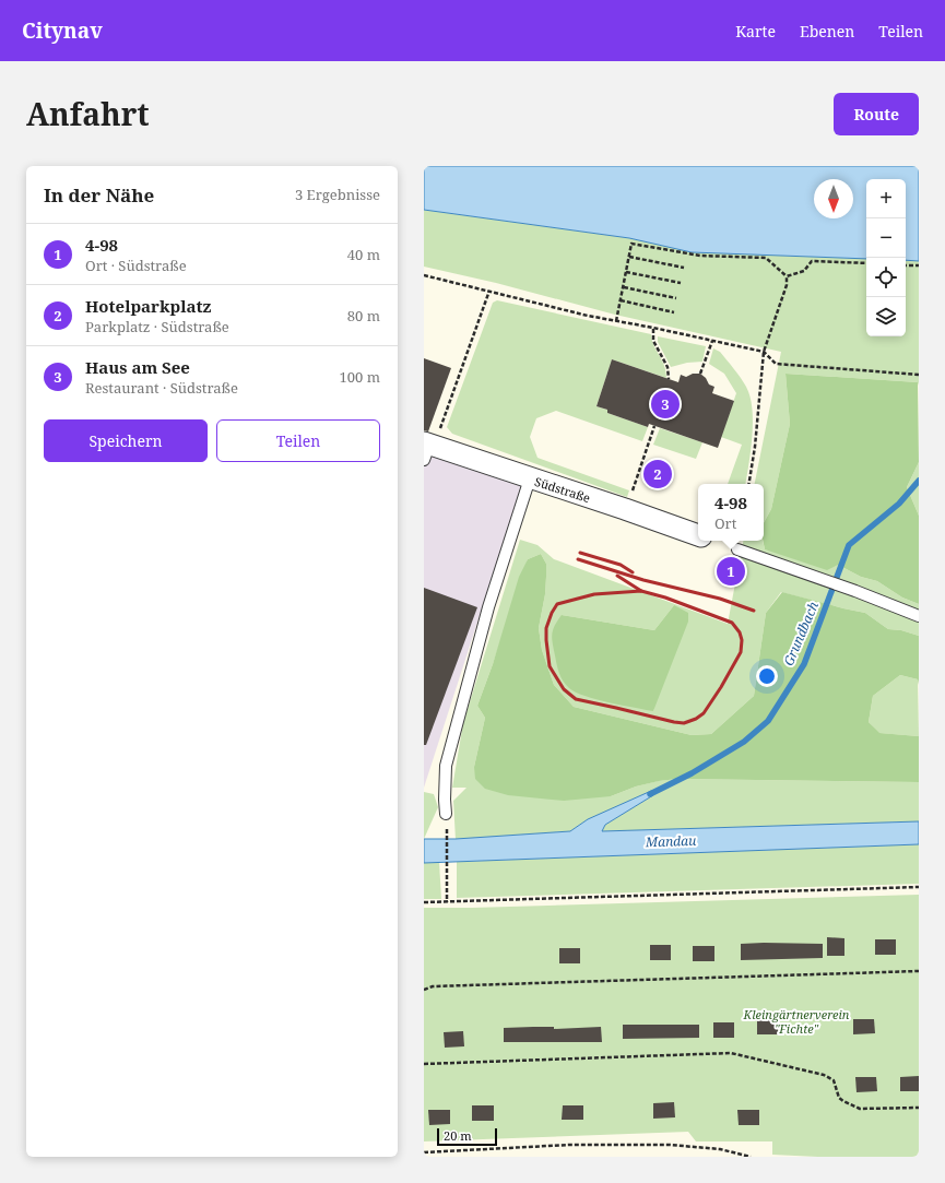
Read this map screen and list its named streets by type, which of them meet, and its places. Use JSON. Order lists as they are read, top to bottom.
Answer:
{
  "streets": {
    "street": ["Südstraße"]
  },
  "water": ["Grundbach", "Mandau"],
  "parks": ["Kleingärtnerverein \"Fichte\""],
  "scale_bar": "20 m",
  "north": "bottom",
  "page": {
    "header": "Citynav",
    "nav": ["Karte", "Ebenen", "Teilen"],
    "title": "Anfahrt",
    "buttons": [
      "Route",
      ["Speichern", "Teilen"]
    ],
    "heading": ["In der Nähe", "3 Ergebnisse"],
    "map_buttons": ["+", "−"],
    "list": [
      {
        "mark": "1",
        "name": "4-98",
        "note": "Ort · Südstraße",
        "value": "40 m"
      },
      {
        "mark": "2",
        "name": "Hotelparkplatz",
        "note": "Parkplatz · Südstraße",
        "value": "80 m"
      },
      {
        "mark": "3",
        "name": "Haus am See",
        "note": "Restaurant · Südstraße",
        "value": "100 m"
      }
    ],
    "pins": ["3", "2", "1"],
    "popup": ["4-98", "Ort"],
    "scale": "20 m"
  }
}
